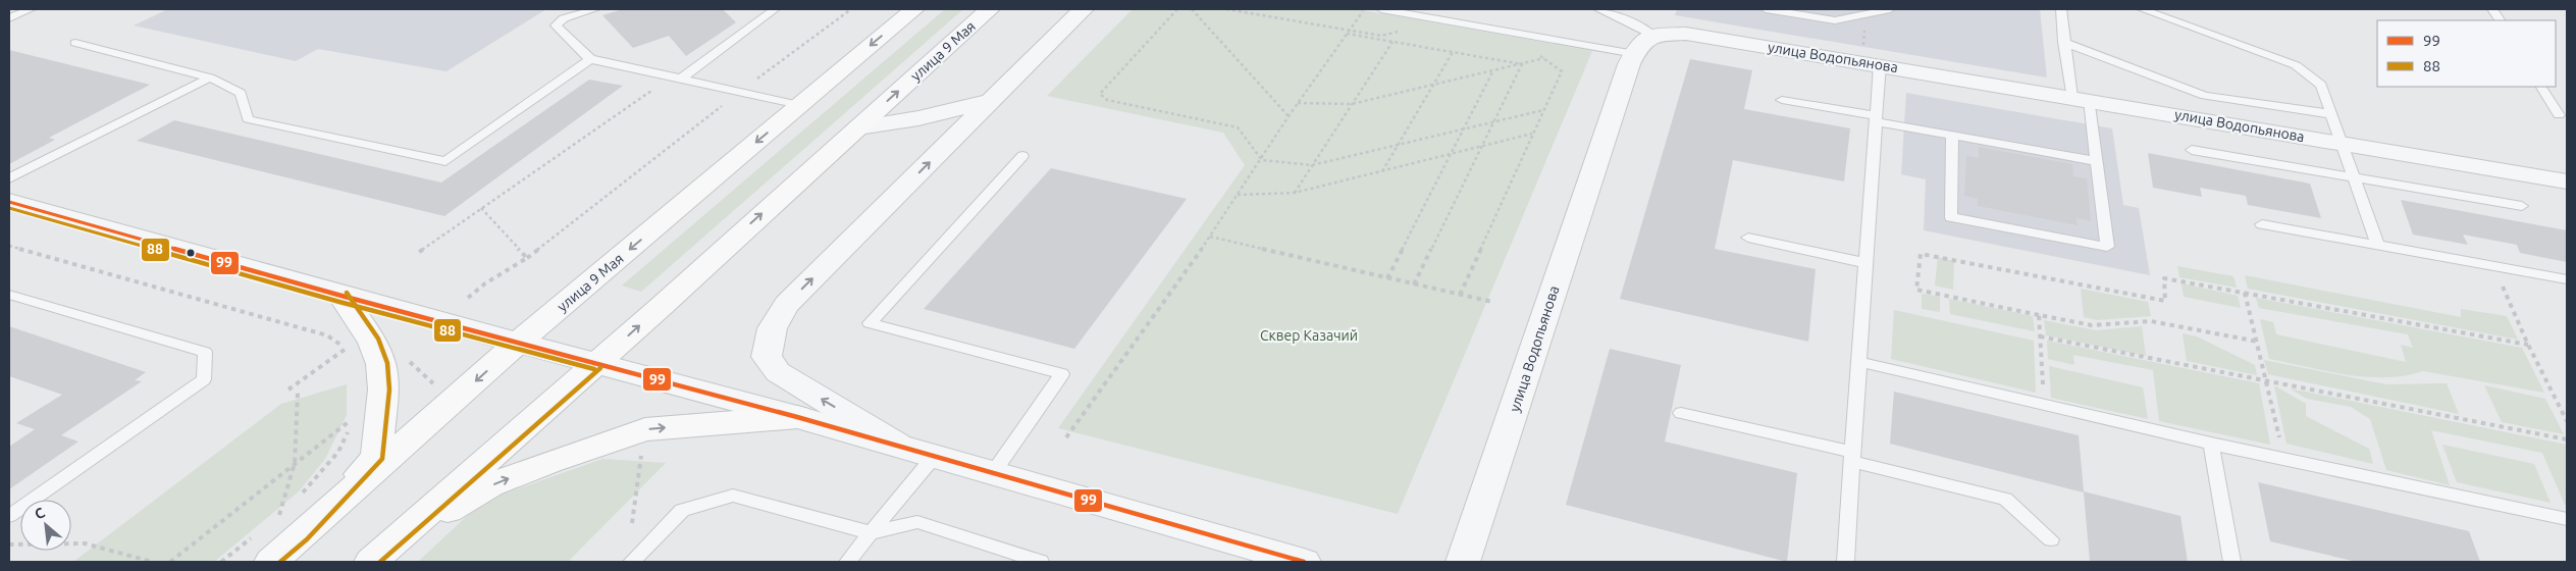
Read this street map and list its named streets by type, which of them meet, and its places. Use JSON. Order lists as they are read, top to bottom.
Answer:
{
  "streets": {
    "main road": ["улица 9 Мая"],
    "street": ["улица Водопьянова"]
  },
  "parks": ["Сквер Казачий"],
  "lines": ["transit line 99", "transit line 88"],
  "legend": ["99", "88"],
  "north": "top left"
}
